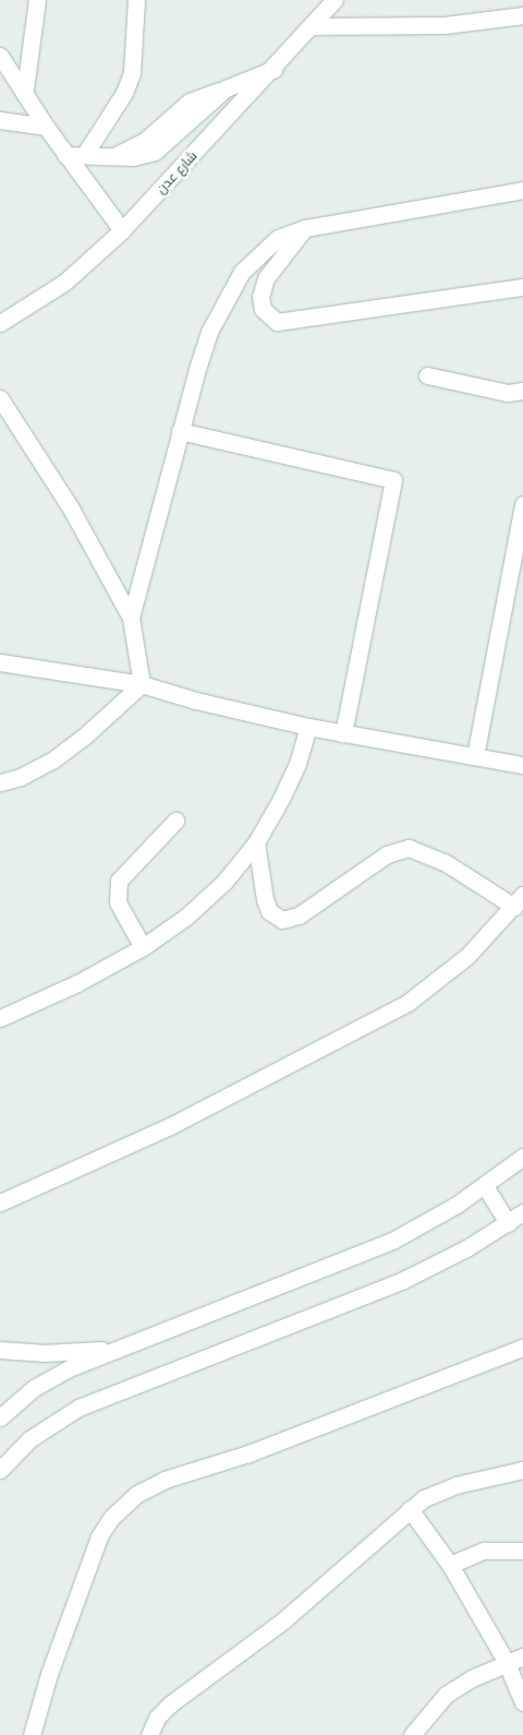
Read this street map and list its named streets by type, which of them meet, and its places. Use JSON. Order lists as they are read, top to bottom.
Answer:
{
  "streets": {
    "street": ["شارع عدن"]
  }
}
